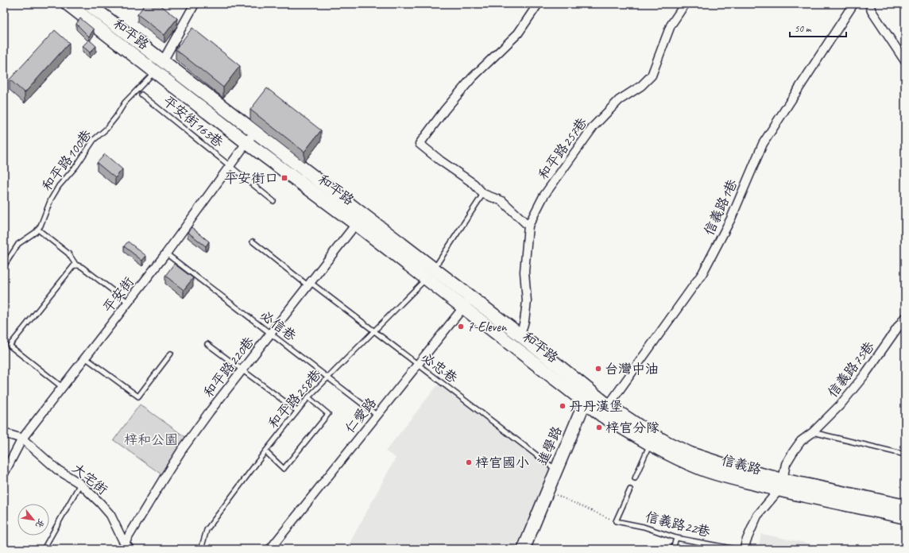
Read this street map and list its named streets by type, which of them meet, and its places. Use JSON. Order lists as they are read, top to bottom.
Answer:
{
  "streets": {
    "main road": ["和平路", "信義路"],
    "street": [
      "和平路257巷",
      "信義路1巷",
      "平安街",
      "和平路220巷",
      "信義路75巷",
      "仁愛路",
      "進學路",
      "大宅街"
    ],
    "lane": [
      "平安街163巷",
      "和平路100巷",
      "必信巷",
      "必忠巷",
      "和平路258巷",
      "信義路22巷"
    ]
  },
  "crossings": [
    ["和平路", "和平路257巷"],
    ["和平路", "和平路100巷"],
    ["和平路", "平安街"],
    ["和平路", "和平路220巷"],
    ["和平路", "和平路258巷"],
    ["和平路", "仁愛路"],
    ["和平路", "進學路"],
    ["和平路", "信義路"],
    ["平安街163巷", "平安街"],
    ["信義路1巷", "信義路"],
    ["平安街", "必信巷"],
    ["平安街", "大宅街"],
    ["必信巷", "和平路220巷"],
    ["必信巷", "和平路258巷"],
    ["必信巷", "仁愛路"],
    ["和平路220巷", "必忠巷"],
    ["和平路220巷", "大宅街"],
    ["必忠巷", "和平路258巷"],
    ["必忠巷", "仁愛路"],
    ["必忠巷", "進學路"],
    ["信義路75巷", "信義路"],
    ["進學路", "信義路"]
  ],
  "parks": ["梓和公園"],
  "places": {
    "transit": ["平安街口"],
    "other": [
      "7-Eleven",
      "台灣中油",
      "丹丹漢堡",
      "梓官分隊",
      "梓官國小"
    ]
  },
  "scale_bar": "50 m",
  "north": "bottom right"
}
